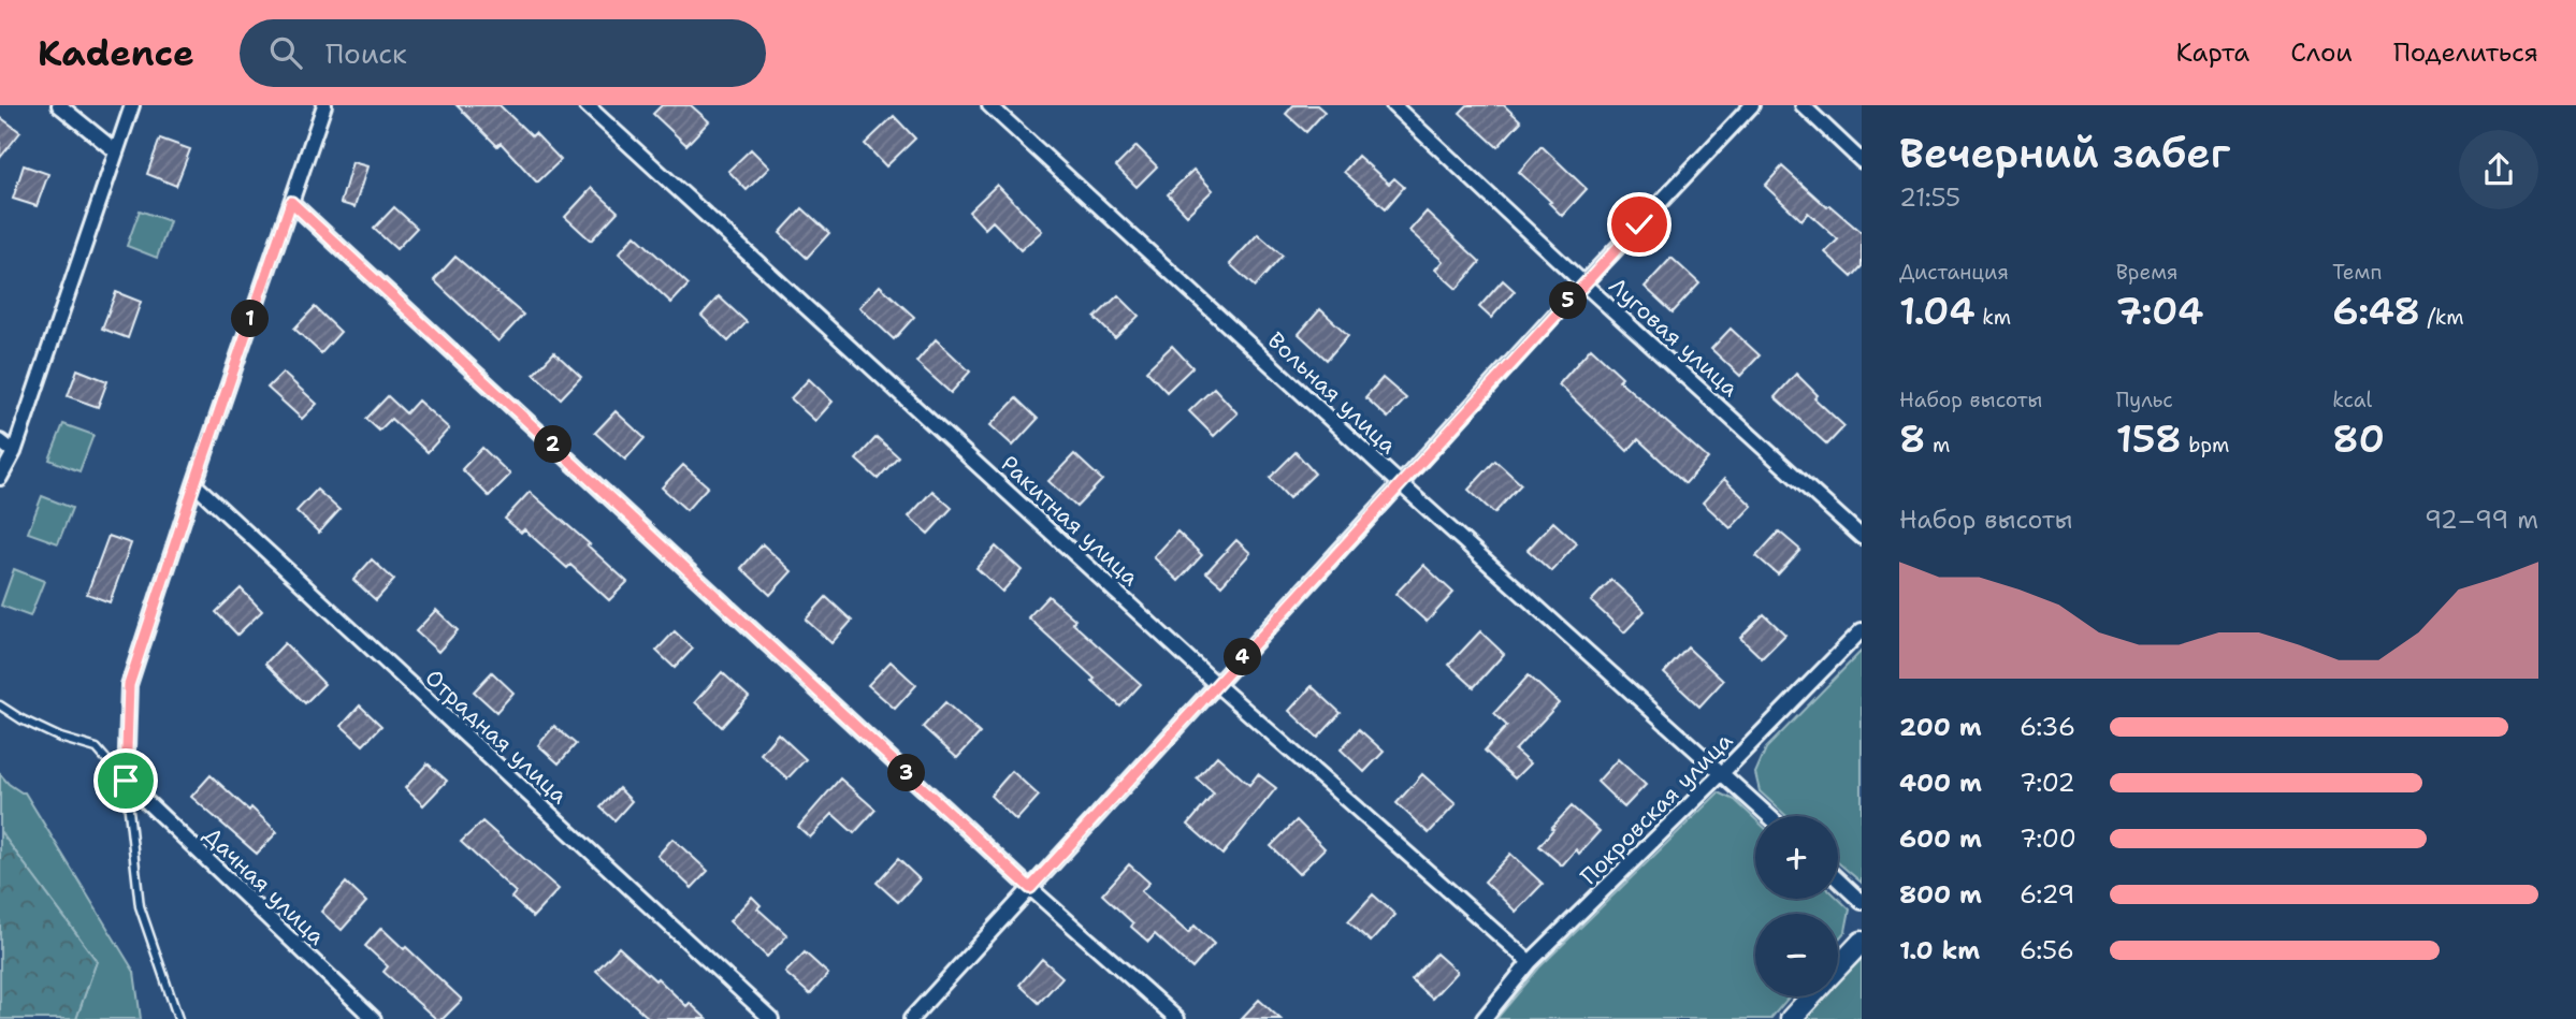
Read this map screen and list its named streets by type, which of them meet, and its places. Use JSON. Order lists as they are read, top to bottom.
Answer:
{
  "streets": {
    "street": [
      "Луговая улица",
      "Вольная улица",
      "Ракитная улица",
      "Отрадная улица",
      "Покровская улица",
      "Дачная улица"
    ]
  },
  "crossings": [
    ["Вольная улица", "Покровская улица"],
    ["Ракитная улица", "Покровская улица"]
  ],
  "page": {
    "header": "Kadence",
    "search": "Поиск",
    "nav": ["Карта", "Слои", "Поделиться"],
    "heading": ["Вечерний забег", "21:55"],
    "stats": [
      ["Дистанция", "1.04 km"],
      ["Время", "7:04"],
      ["Темп", "6:48 /km"],
      ["Набор высоты", "8 m"],
      ["Пульс", "158 bpm"],
      ["kcal", "80"]
    ],
    "pins": [
      "5",
      "1",
      "2",
      "4",
      "3"
    ],
    "chart": ["Набор высоты", "92–99 m"],
    "list": [
      {
        "name": "200 m",
        "note": "6:36"
      },
      {
        "name": "400 m",
        "note": "7:02"
      },
      {
        "name": "600 m",
        "note": "7:00"
      },
      {
        "name": "800 m",
        "note": "6:29"
      },
      {
        "name": "1.0 km",
        "note": "6:56"
      }
    ],
    "map_buttons": ["+", "−"]
  }
}
